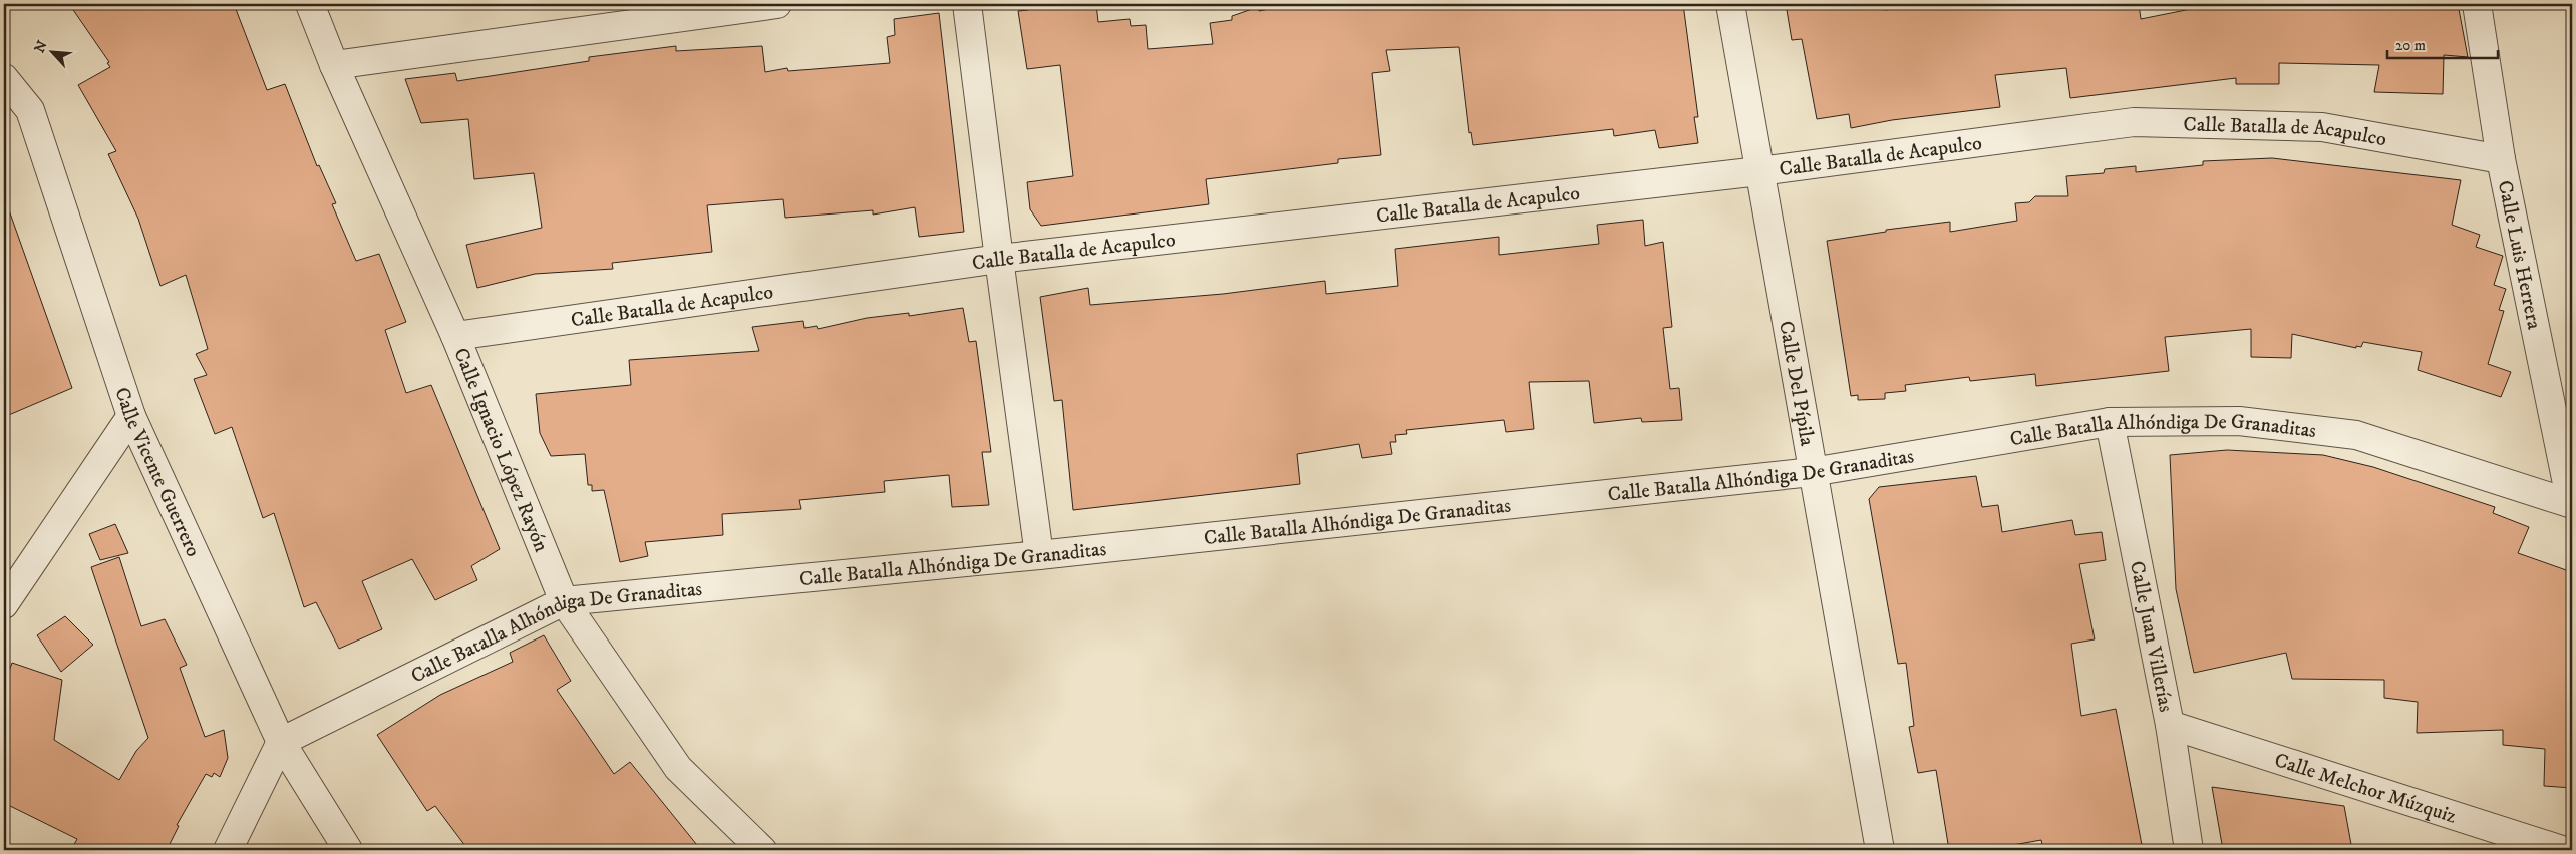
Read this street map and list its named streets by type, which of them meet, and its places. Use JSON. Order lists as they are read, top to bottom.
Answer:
{
  "streets": {
    "street": [
      "Calle Batalla de Acapulco",
      "Calle Luis Herrera",
      "Calle Del Pípila",
      "Calle Batalla Alhóndiga De Granaditas",
      "Calle Ignacio López Rayón",
      "Calle Vicente Guerrero",
      "Calle Juan Villerías",
      "Calle Melchor Múzquiz"
    ]
  },
  "crossings": [
    ["Calle Batalla de Acapulco", "Calle Luis Herrera"],
    ["Calle Batalla de Acapulco", "Calle Del Pípila"],
    ["Calle Batalla de Acapulco", "Calle Ignacio López Rayón"],
    ["Calle Luis Herrera", "Calle Batalla Alhóndiga De Granaditas"],
    ["Calle Del Pípila", "Calle Batalla Alhóndiga De Granaditas"],
    ["Calle Batalla Alhóndiga De Granaditas", "Calle Ignacio López Rayón"],
    ["Calle Batalla Alhóndiga De Granaditas", "Calle Vicente Guerrero"],
    ["Calle Batalla Alhóndiga De Granaditas", "Calle Juan Villerías"],
    ["Calle Juan Villerías", "Calle Melchor Múzquiz"]
  ],
  "scale_bar": "20 m",
  "north": "top left"
}
